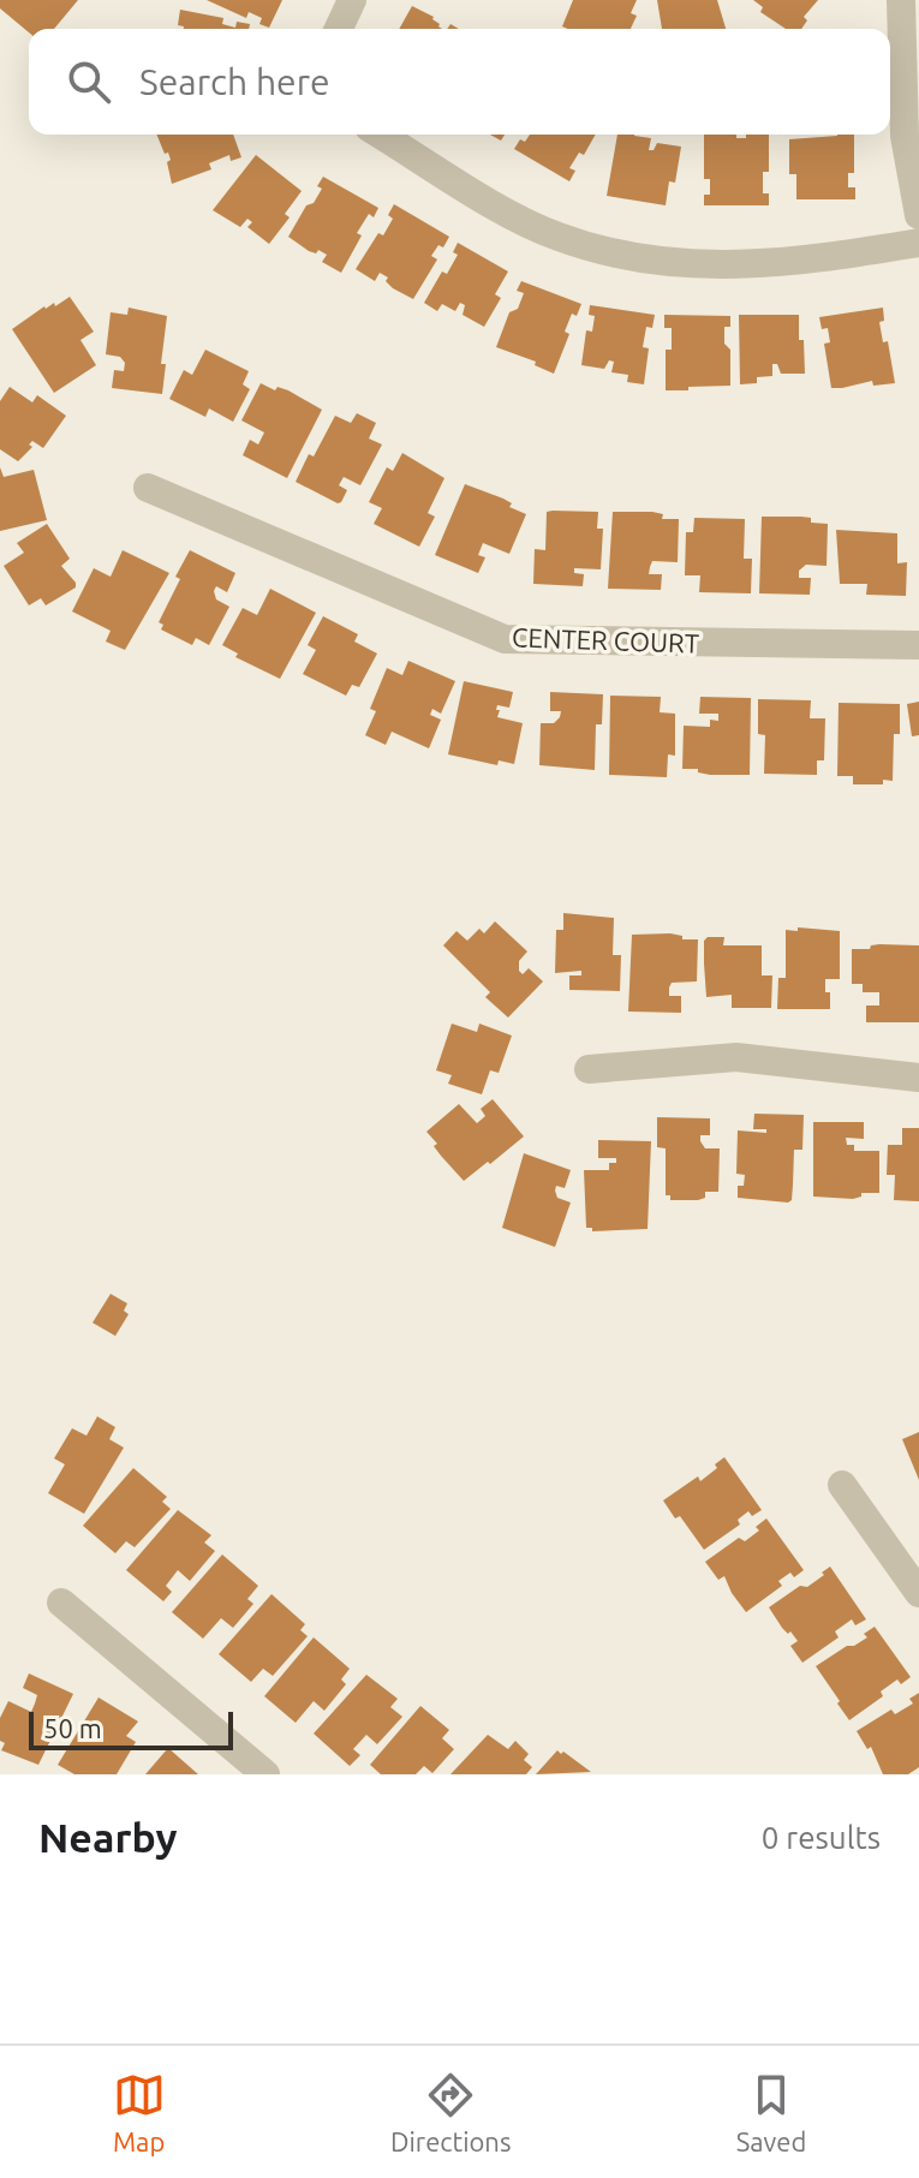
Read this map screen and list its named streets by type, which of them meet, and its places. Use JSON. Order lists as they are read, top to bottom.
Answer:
{
  "streets": {
    "street": ["CENTER COURT"]
  },
  "scale_bar": "50 m",
  "page": {
    "search": "Search here",
    "scale": "50 m",
    "heading": ["Nearby", "0 results"],
    "nav": ["Map", "Directions", "Saved"]
  }
}
